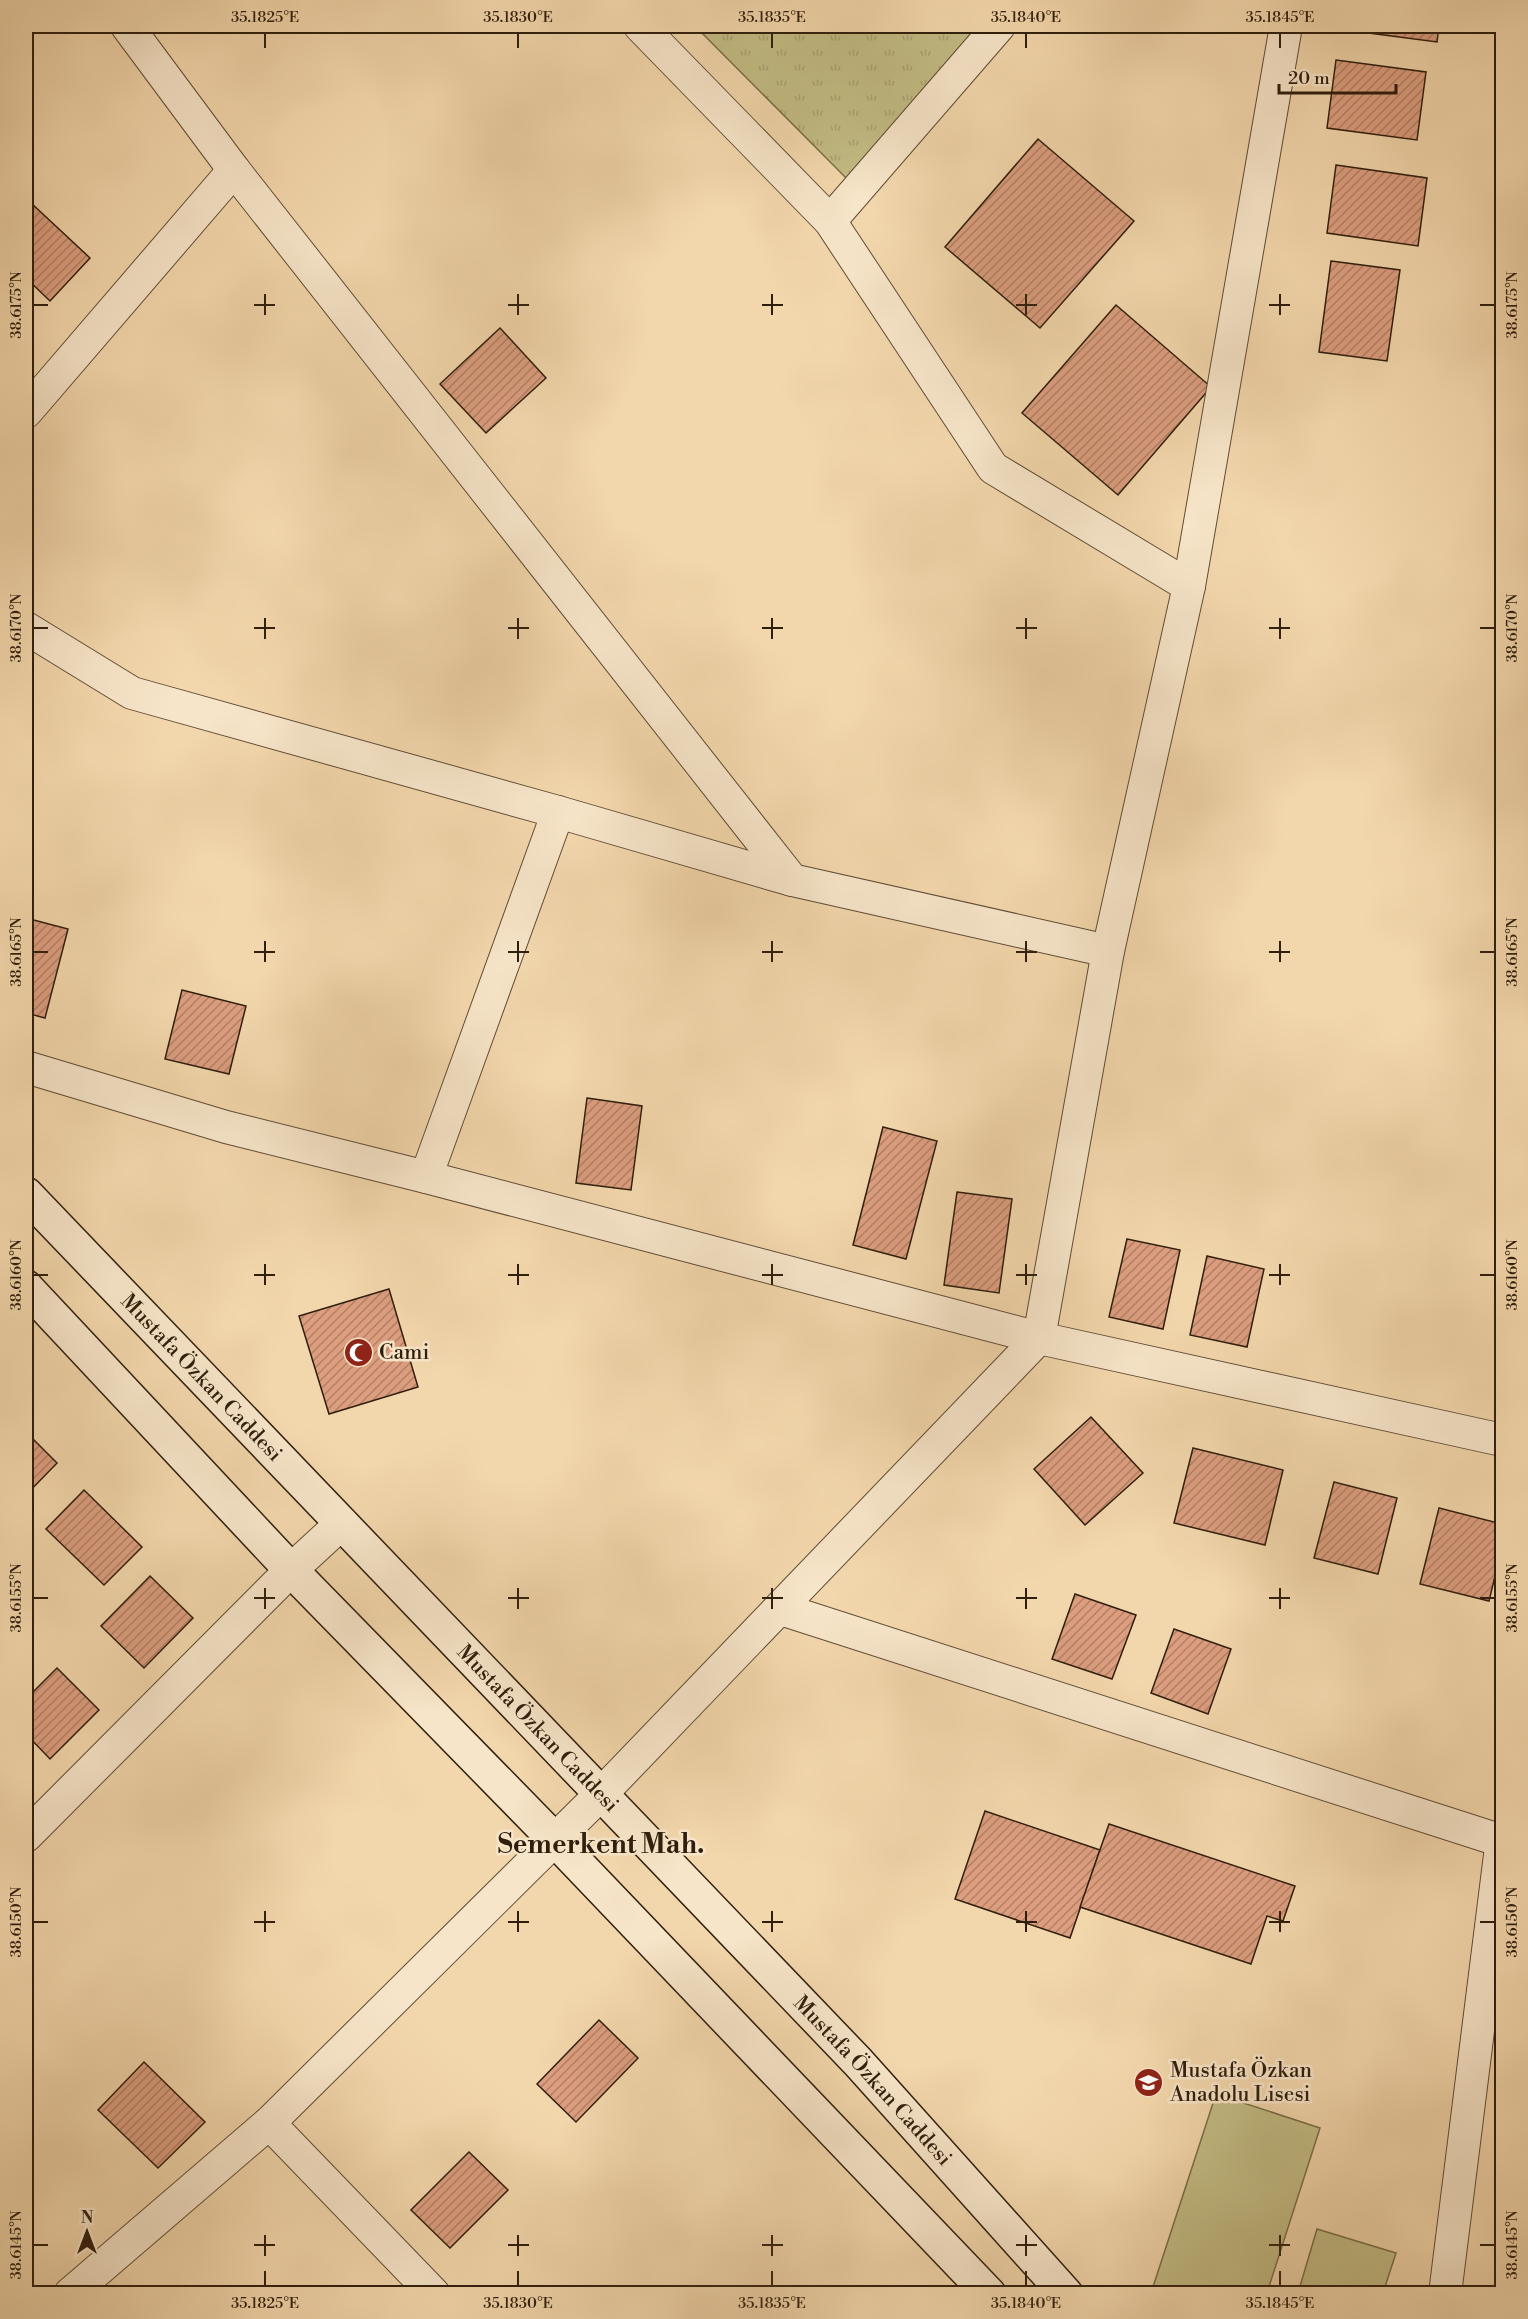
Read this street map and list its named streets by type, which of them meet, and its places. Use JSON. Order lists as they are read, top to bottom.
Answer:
{
  "streets": {
    "main road": ["Mustafa Özkan Caddesi"]
  },
  "districts": ["Semerkent Mah."],
  "places": {
    "mosque": ["Cami"],
    "school or university": ["Mustafa Özkan Anadolu Lisesi"]
  },
  "scale_bar": "20 m",
  "north": "top",
  "coordinates": [
    "35.1825°E",
    "35.1830°E",
    "35.1835°E",
    "35.1840°E",
    "35.1845°E",
    "38.6175°N",
    "38.6170°N",
    "38.6165°N",
    "38.6160°N",
    "38.6155°N",
    "38.6150°N",
    "38.6145°N"
  ]
}
